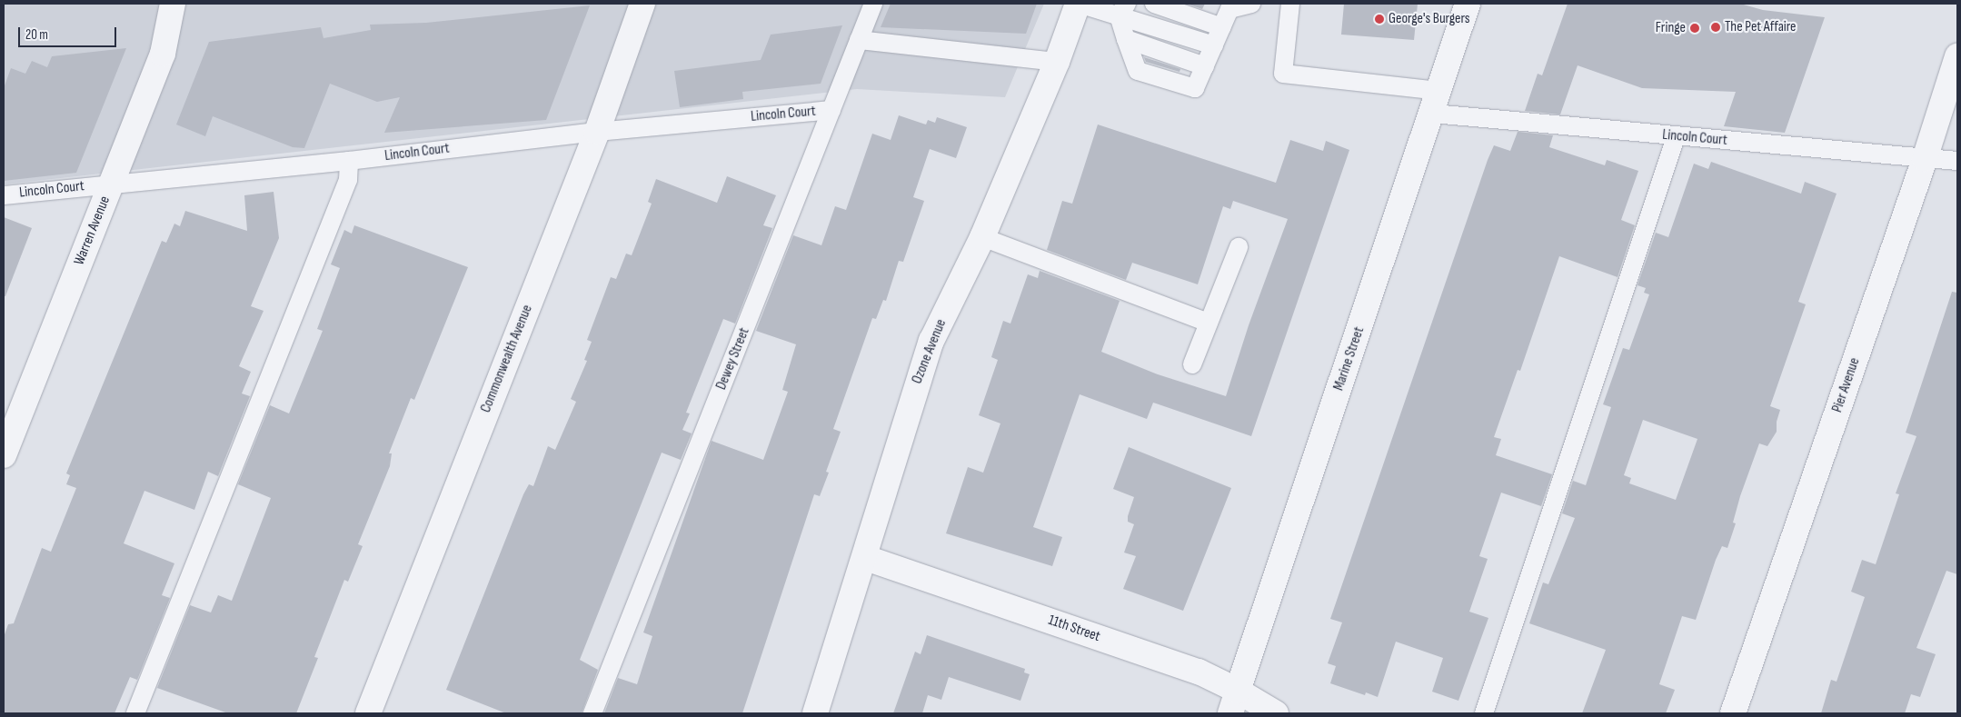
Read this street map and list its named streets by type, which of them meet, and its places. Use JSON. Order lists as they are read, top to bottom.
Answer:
{
  "streets": {
    "street": [
      "Warren Avenue",
      "Ozone Avenue",
      "Commonwealth Avenue",
      "Marine Street",
      "Pier Avenue",
      "11th Street"
    ],
    "lane": ["Lincoln Court", "Dewey Street"]
  },
  "crossings": [
    ["Lincoln Court", "Warren Avenue"],
    ["Lincoln Court", "Commonwealth Avenue"],
    ["Lincoln Court", "Dewey Street"],
    ["Lincoln Court", "Marine Street"],
    ["Lincoln Court", "Pier Avenue"],
    ["Ozone Avenue", "11th Street"],
    ["Marine Street", "11th Street"]
  ],
  "places": ["George's Burgers", "The Pet Affaire", "Fringe"],
  "scale_bar": "20 m"
}
